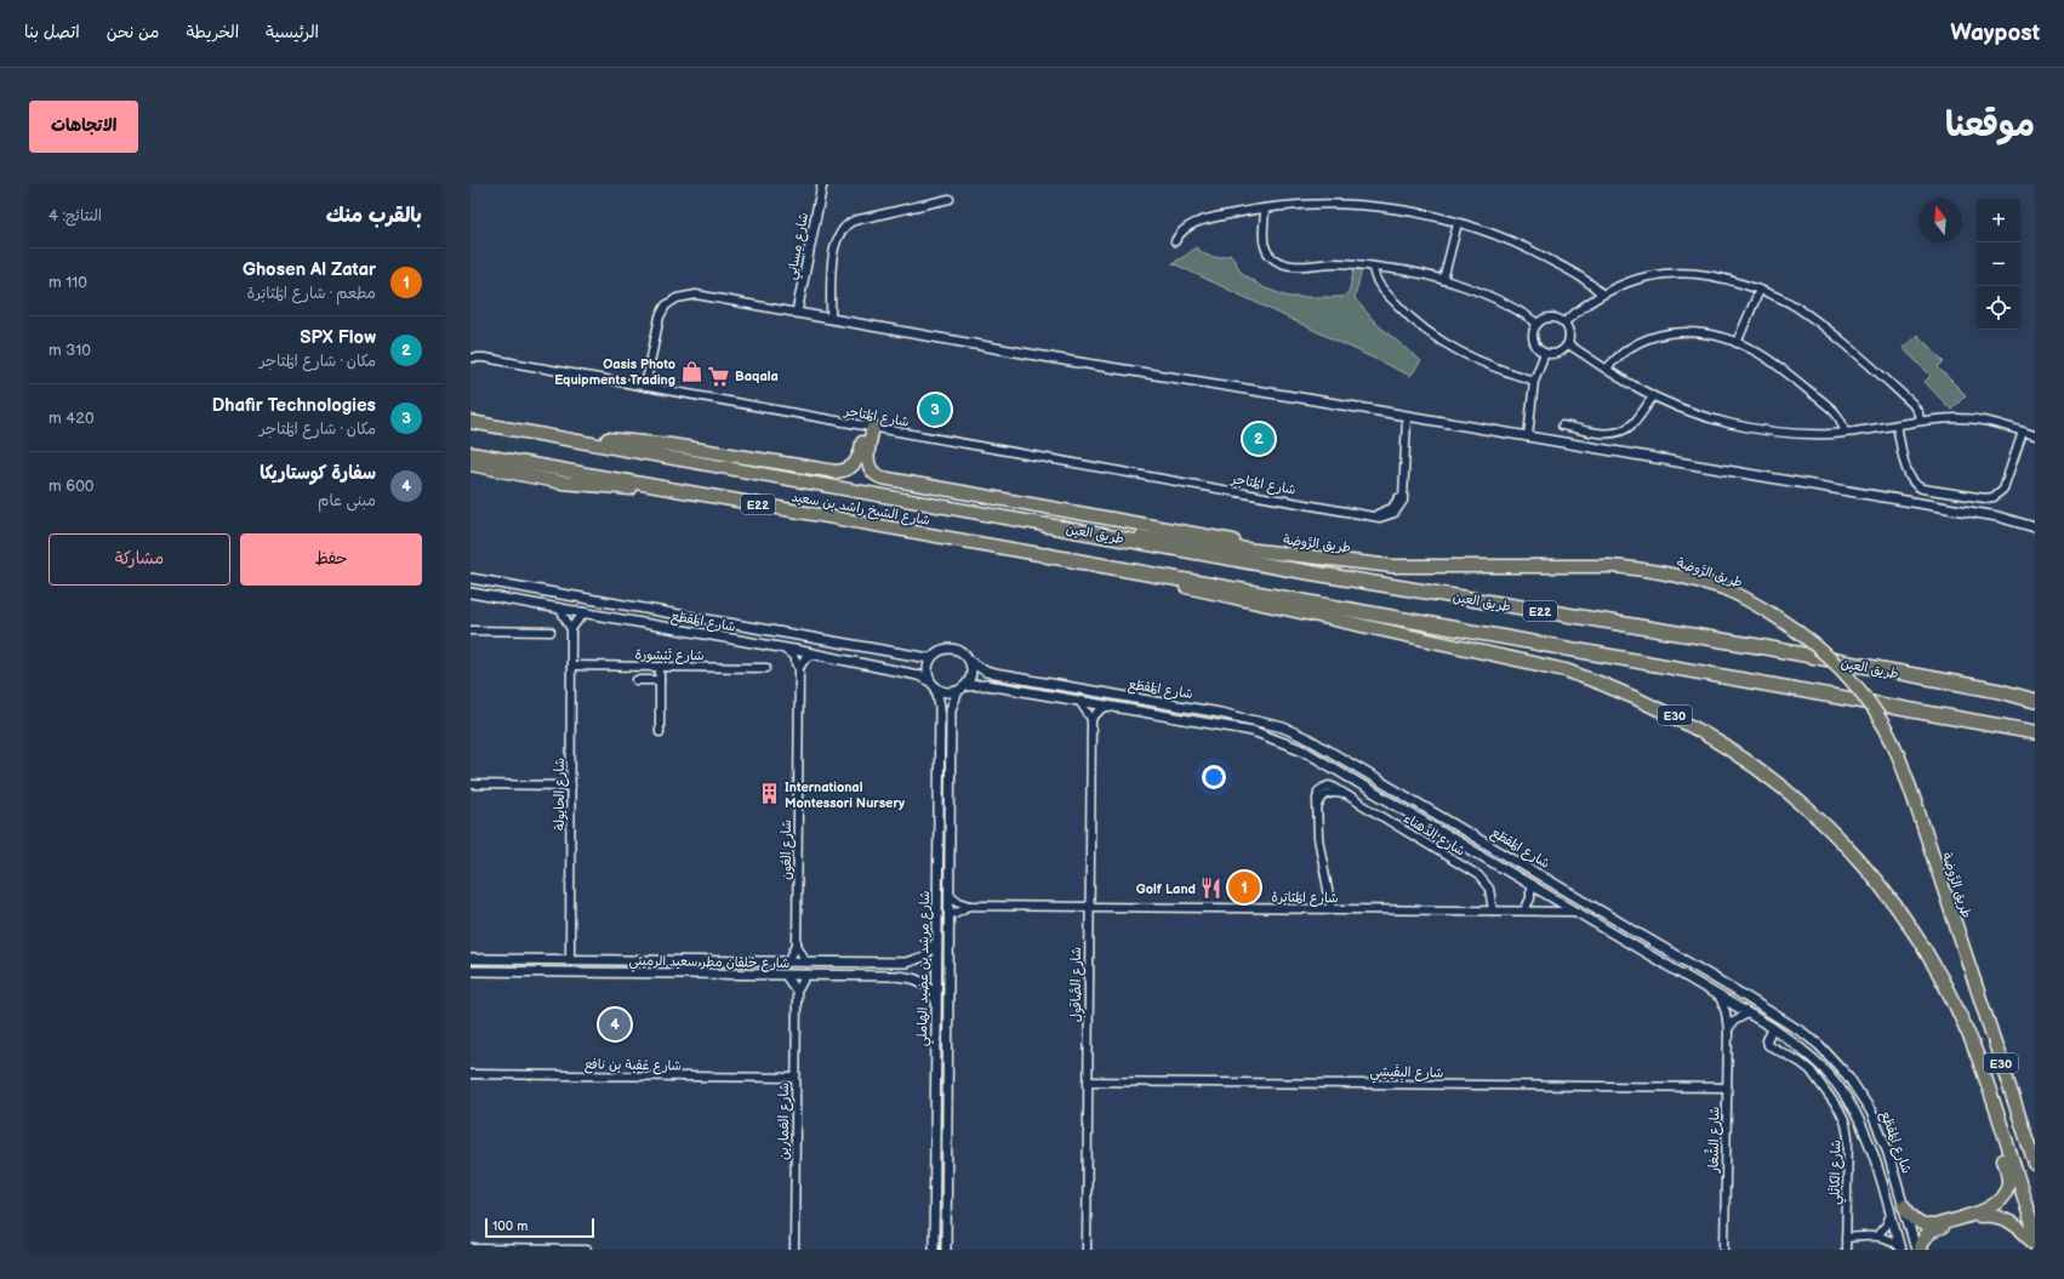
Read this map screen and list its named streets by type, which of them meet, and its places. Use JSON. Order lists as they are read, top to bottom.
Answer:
{
  "streets": {
    "highway": [
      "E22",
      "شارع الشيخ راشد بن سعيد",
      "طريق العين",
      "طريق الرَّوضة",
      "E30"
    ],
    "street": [
      "شارع مِسانِي",
      "شارع المُتاجر",
      "شارع المَقطَع",
      "شارع تَبْشورة",
      "شارع الحايولة",
      "شارع الدَّهناء",
      "شارع العُون",
      "شارع المُثابَرة",
      "شارع خلفان مطر سعيد الرميثي",
      "شارع مرشد بن عضيد الهاملي",
      "شارع الصَّاقول",
      "شارع عُقبة بن نافع",
      "شارع البِقَيشِي",
      "شارع العَمارين",
      "شارع الشِّغار",
      "شارع الكاتْلي"
    ]
  },
  "crossings": [
    ["E22", "شارع الشيخ راشد بن سعيد"],
    ["E22", "E30"],
    ["شارع الشيخ راشد بن سعيد", "طريق العين"],
    ["شارع الشيخ راشد بن سعيد", "طريق الرَّوضة"],
    ["شارع الشيخ راشد بن سعيد", "E30"],
    ["طريق العين", "طريق الرَّوضة"],
    ["شارع المَقطَع", "شارع الحايولة"],
    ["شارع المَقطَع", "شارع المُثابَرة"],
    ["شارع المَقطَع", "شارع مرشد بن عضيد الهاملي"],
    ["شارع المَقطَع", "شارع الشِّغار"],
    ["شارع المَقطَع", "شارع الكاتْلي"],
    ["شارع تَبْشورة", "شارع الحايولة"],
    ["شارع الحايولة", "شارع خلفان مطر سعيد الرميثي"],
    ["شارع الدَّهناء", "شارع المُثابَرة"],
    ["شارع العُون", "شارع خلفان مطر سعيد الرميثي"],
    ["شارع المُثابَرة", "شارع مرشد بن عضيد الهاملي"],
    ["شارع المُثابَرة", "شارع الصَّاقول"],
    ["شارع خلفان مطر سعيد الرميثي", "شارع مرشد بن عضيد الهاملي"],
    ["شارع خلفان مطر سعيد الرميثي", "شارع العَمارين"],
    ["شارع الصَّاقول", "شارع البِقَيشِي"],
    ["شارع عُقبة بن نافع", "شارع العَمارين"],
    ["شارع البِقَيشِي", "شارع الشِّغار"]
  ],
  "places": {
    "shop": ["Oasis Photo Equipments Trading"],
    "supermarket": ["Baqala"],
    "building": ["International Montessori Nursery"],
    "restaurant": ["Golf Land"]
  },
  "scale_bar": "100 m",
  "north": "top",
  "page": {
    "header": "Waypost",
    "nav": [
      "الرئيسية",
      "الخريطة",
      "من نحن",
      "اتصل بنا"
    ],
    "title": "موقعنا",
    "buttons": [
      "الاتجاهات",
      ["حفظ", "مشاركة"]
    ],
    "heading": ["بالقرب منك", "النتائج: 4"],
    "map_buttons": ["+", "−"],
    "list": [
      {
        "mark": "1",
        "name": "Ghosen Al Zatar",
        "note": "مطعم · شارع المُثابَرة",
        "value": "110 m"
      },
      {
        "mark": "2",
        "name": "SPX Flow",
        "note": "مكان · شارع المُتاجر",
        "value": "310 m"
      },
      {
        "mark": "3",
        "name": "Dhafir Technologies",
        "note": "مكان · شارع المُتاجر",
        "value": "420 m"
      },
      {
        "mark": "4",
        "name": "سفارة كوستاريكا",
        "note": "مبنى عام",
        "value": "600 m"
      }
    ],
    "pins": [
      "3",
      "2",
      "1",
      "4"
    ],
    "scale": "100 m"
  }
}
